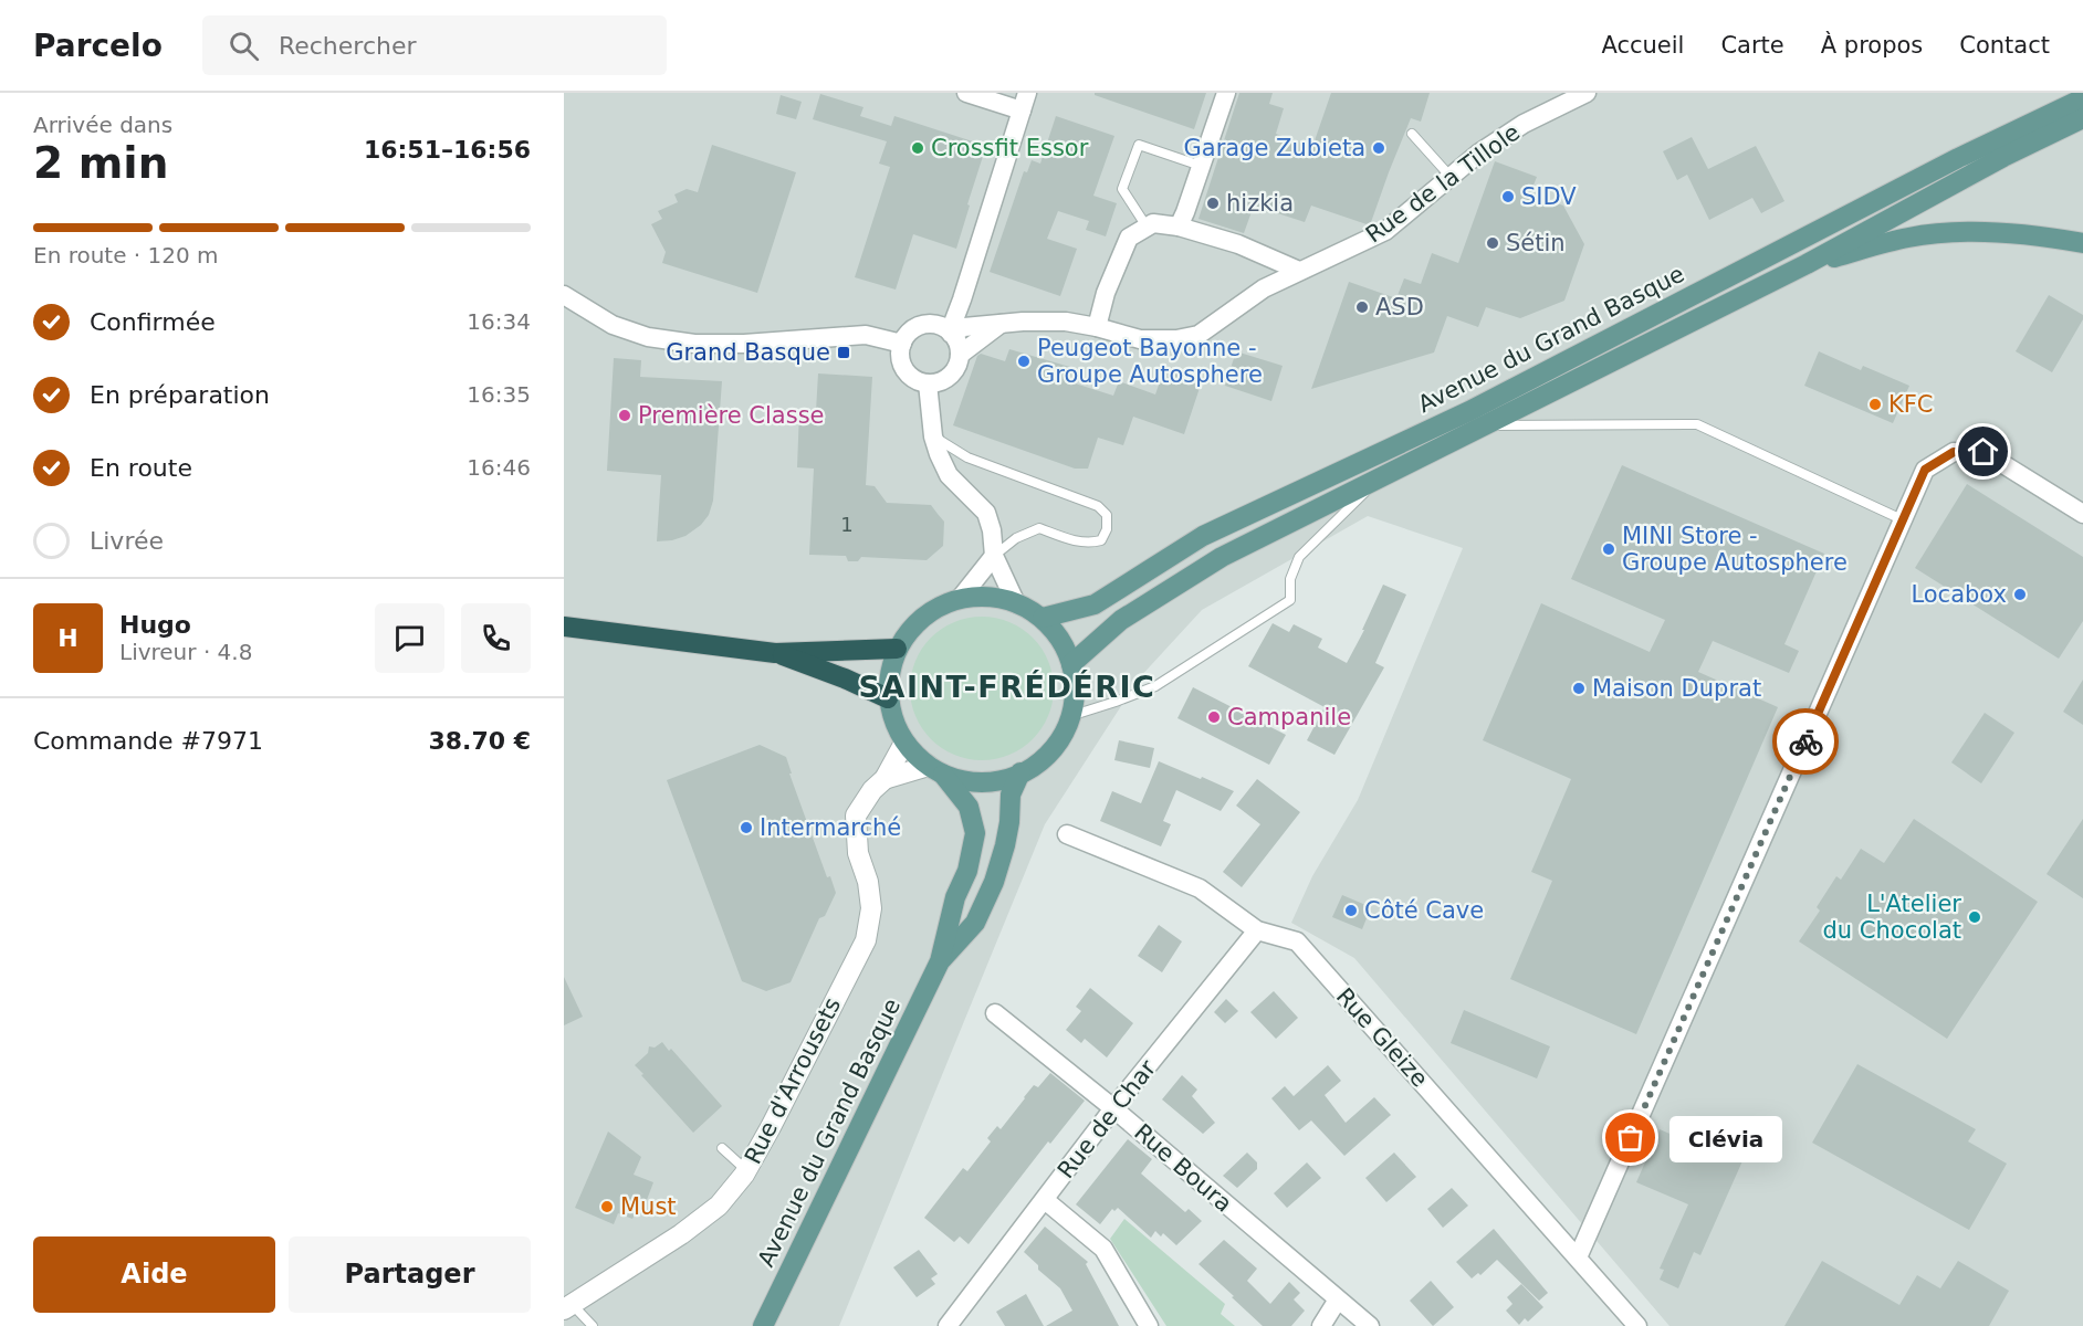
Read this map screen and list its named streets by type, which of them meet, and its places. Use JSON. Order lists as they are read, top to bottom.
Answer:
{
  "streets": {
    "main road": ["Avenue du Grand Basque"],
    "street": [
      "Rue de la Tillole",
      "Rue Gleize",
      "Rue d'Arrousets",
      "Rue de Char",
      "Rue Boura"
    ]
  },
  "crossings": [
    ["Avenue du Grand Basque", "Rue d'Arrousets"],
    ["Rue Gleize", "Rue de Char"],
    ["Rue de Char", "Rue Boura"]
  ],
  "districts": ["SAINT-FRÉDÉRIC"],
  "places": {
    "other": [
      "Crossfit Essor",
      "Garage Zubieta",
      "SIDV",
      "hizkia",
      "Sétin",
      "ASD",
      "Peugeot Bayonne - Groupe Autosphere",
      "KFC",
      "Première Classe",
      "MINI Store - Groupe Autosphere",
      "Locabox",
      "Maison Duprat",
      "Campanile",
      "Intermarché",
      "Côté Cave",
      "L'Atelier du Chocolat",
      "Clévia",
      "Must"
    ],
    "transit": ["Grand Basque"]
  },
  "house_numbers": ["1"],
  "page": {
    "header": "Parcelo",
    "search": "Rechercher",
    "nav": [
      "Accueil",
      "Carte",
      "À propos",
      "Contact"
    ],
    "heading": ["2 min", "Arrivée dans", "16:51–16:56"],
    "panel": [
      "Hugo",
      "Livreur · 4.8",
      "Commande #7971",
      "38.70 €"
    ],
    "bar": "En route · 120 m",
    "list": [
      ["Confirmée", "16:34"],
      ["En préparation", "16:35"],
      ["En route", "16:46"],
      "Livrée"
    ],
    "round": "H",
    "bubble": "Clévia",
    "buttons": ["Aide", "Partager"]
  }
}
